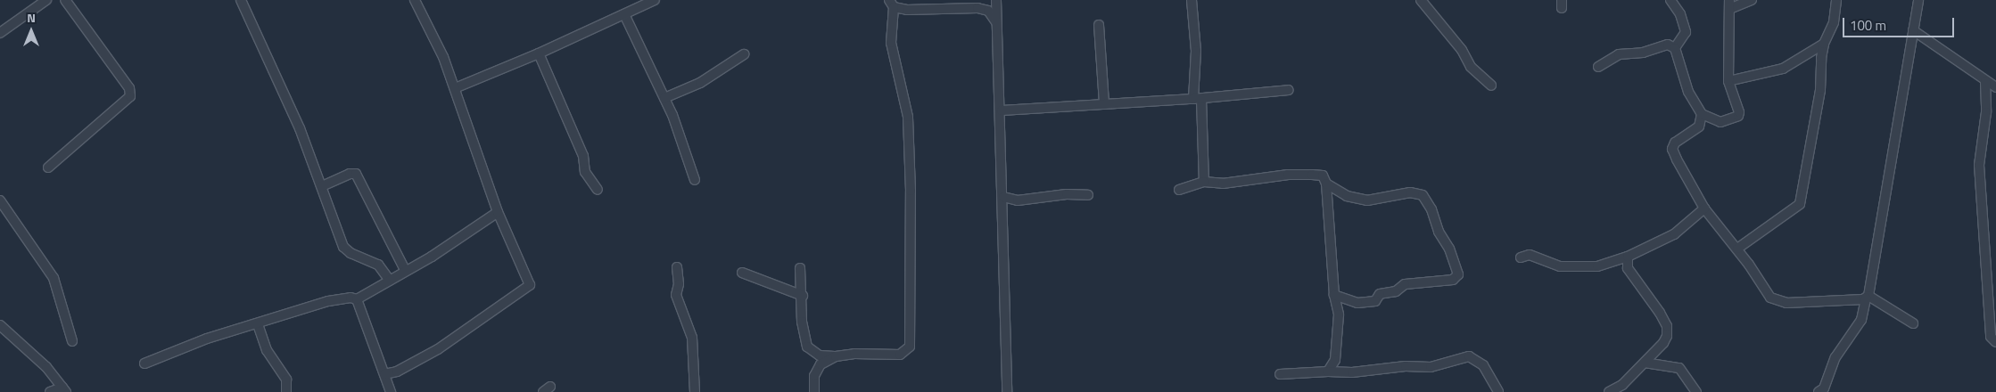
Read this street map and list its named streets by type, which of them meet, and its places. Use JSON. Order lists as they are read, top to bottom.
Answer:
{
  "scale_bar": "100 m",
  "north": "top"
}
